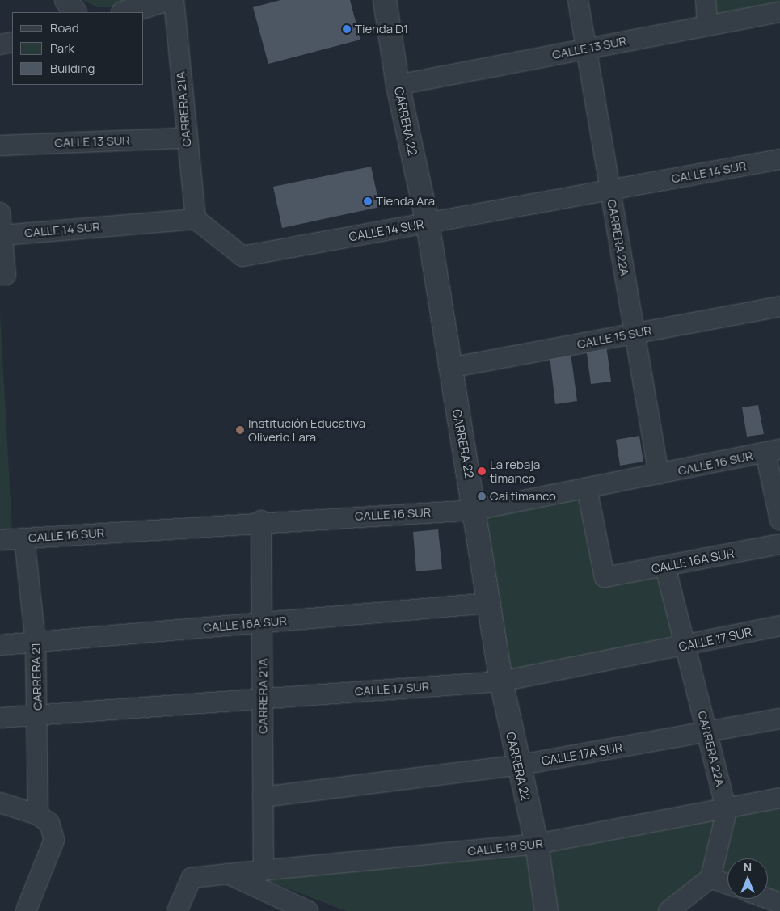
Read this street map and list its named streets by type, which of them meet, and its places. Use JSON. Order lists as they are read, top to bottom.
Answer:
{
  "streets": {
    "street": [
      "CALLE 13 SUR",
      "CARRERA 21A",
      "CARRERA 22",
      "CALLE 14 SUR",
      "CARRERA 22A",
      "CALLE 15 SUR",
      "CALLE 16 SUR",
      "CALLE 16A SUR",
      "CALLE 17 SUR",
      "CARRERA 21",
      "CALLE 17A SUR",
      "CALLE 18 SUR"
    ]
  },
  "crossings": [
    ["CALLE 13 SUR", "CARRERA 21A"],
    ["CALLE 13 SUR", "CARRERA 22"],
    ["CALLE 13 SUR", "CARRERA 22A"],
    ["CARRERA 21A", "CALLE 14 SUR"],
    ["CARRERA 21A", "CALLE 16 SUR"],
    ["CARRERA 21A", "CALLE 16A SUR"],
    ["CARRERA 21A", "CALLE 17 SUR"],
    ["CARRERA 21A", "CALLE 17A SUR"],
    ["CARRERA 21A", "CALLE 18 SUR"],
    ["CARRERA 22", "CALLE 14 SUR"],
    ["CARRERA 22", "CALLE 15 SUR"],
    ["CARRERA 22", "CALLE 16 SUR"],
    ["CARRERA 22", "CALLE 16A SUR"],
    ["CARRERA 22", "CALLE 17 SUR"],
    ["CARRERA 22", "CALLE 17A SUR"],
    ["CARRERA 22", "CALLE 18 SUR"],
    ["CALLE 14 SUR", "CARRERA 22A"],
    ["CARRERA 22A", "CALLE 15 SUR"],
    ["CARRERA 22A", "CALLE 16 SUR"],
    ["CARRERA 22A", "CALLE 16A SUR"],
    ["CARRERA 22A", "CALLE 17 SUR"],
    ["CARRERA 22A", "CALLE 17A SUR"],
    ["CARRERA 22A", "CALLE 18 SUR"],
    ["CALLE 16 SUR", "CALLE 16A SUR"],
    ["CALLE 16 SUR", "CARRERA 21"],
    ["CALLE 16A SUR", "CARRERA 21"],
    ["CALLE 17 SUR", "CARRERA 21"]
  ],
  "places": [
    "Tienda D1",
    "Tienda Ara",
    "Institución Educativa Oliverio Lara",
    "La rebaja timanco",
    "Cai timanco"
  ],
  "legend": ["Road", "Park", "Building"],
  "north": "top"
}
